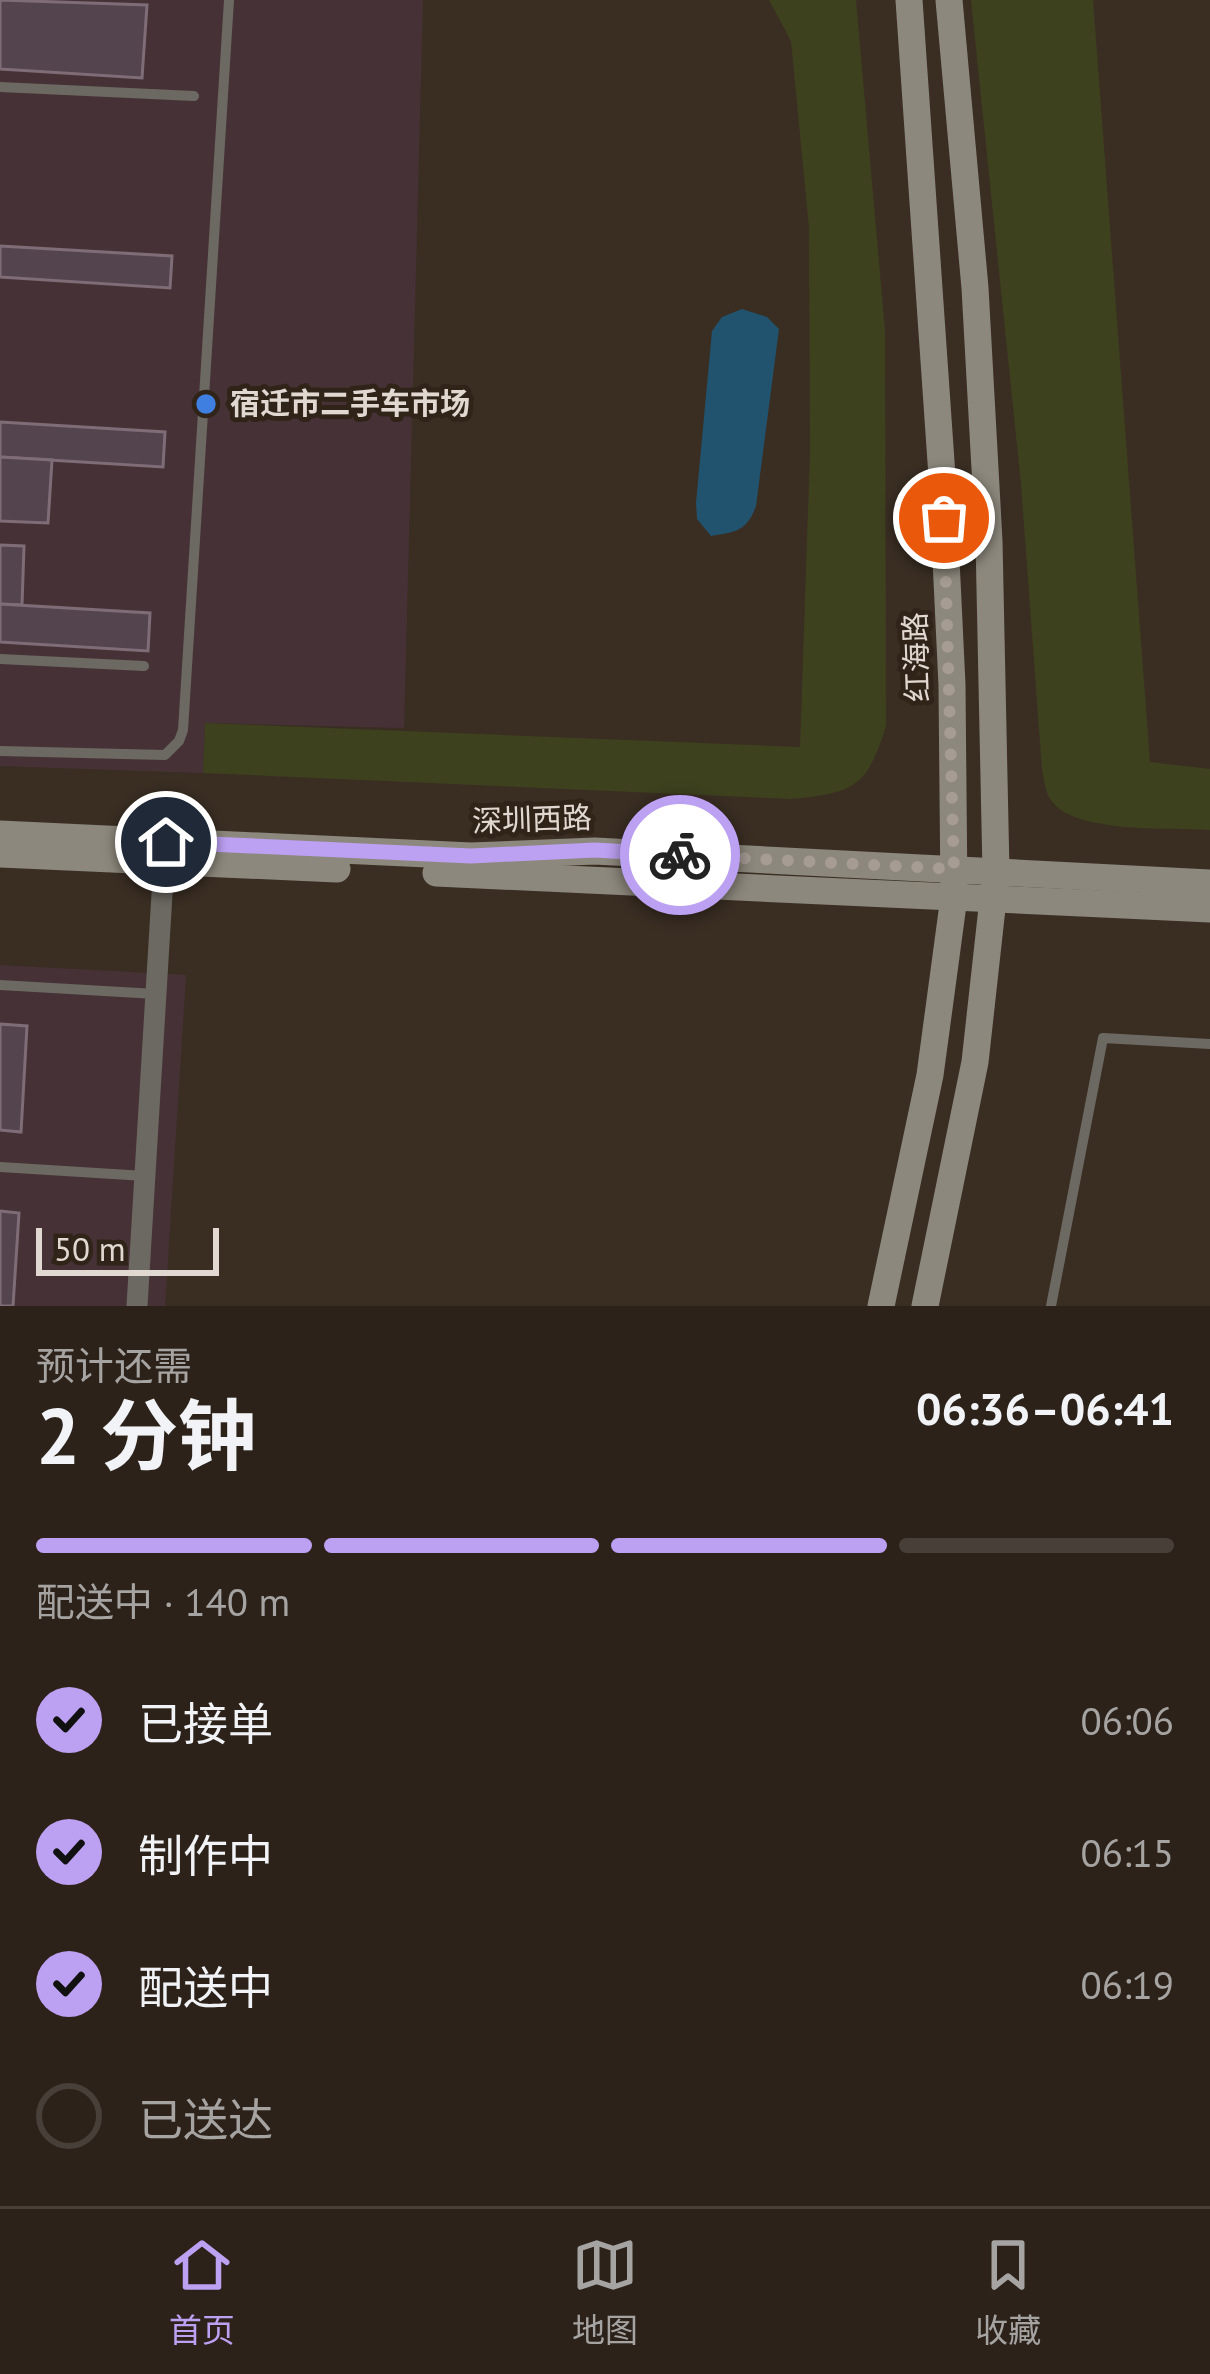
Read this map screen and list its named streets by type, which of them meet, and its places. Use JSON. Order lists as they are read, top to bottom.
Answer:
{
  "streets": {
    "street": ["红海路", "深圳西路"]
  },
  "crossings": [
    ["红海路", "深圳西路"]
  ],
  "places": ["宿迁市二手车市场"],
  "scale_bar": "50 m",
  "page": {
    "scale": "50 m",
    "heading": ["2 分钟", "预计还需", "06:36–06:41"],
    "bar": "配送中 · 140 m",
    "list": [
      ["已接单", "06:06"],
      ["制作中", "06:15"],
      ["配送中", "06:19"],
      "已送达"
    ],
    "tabs": ["首页", "地图", "收藏"]
  }
}
